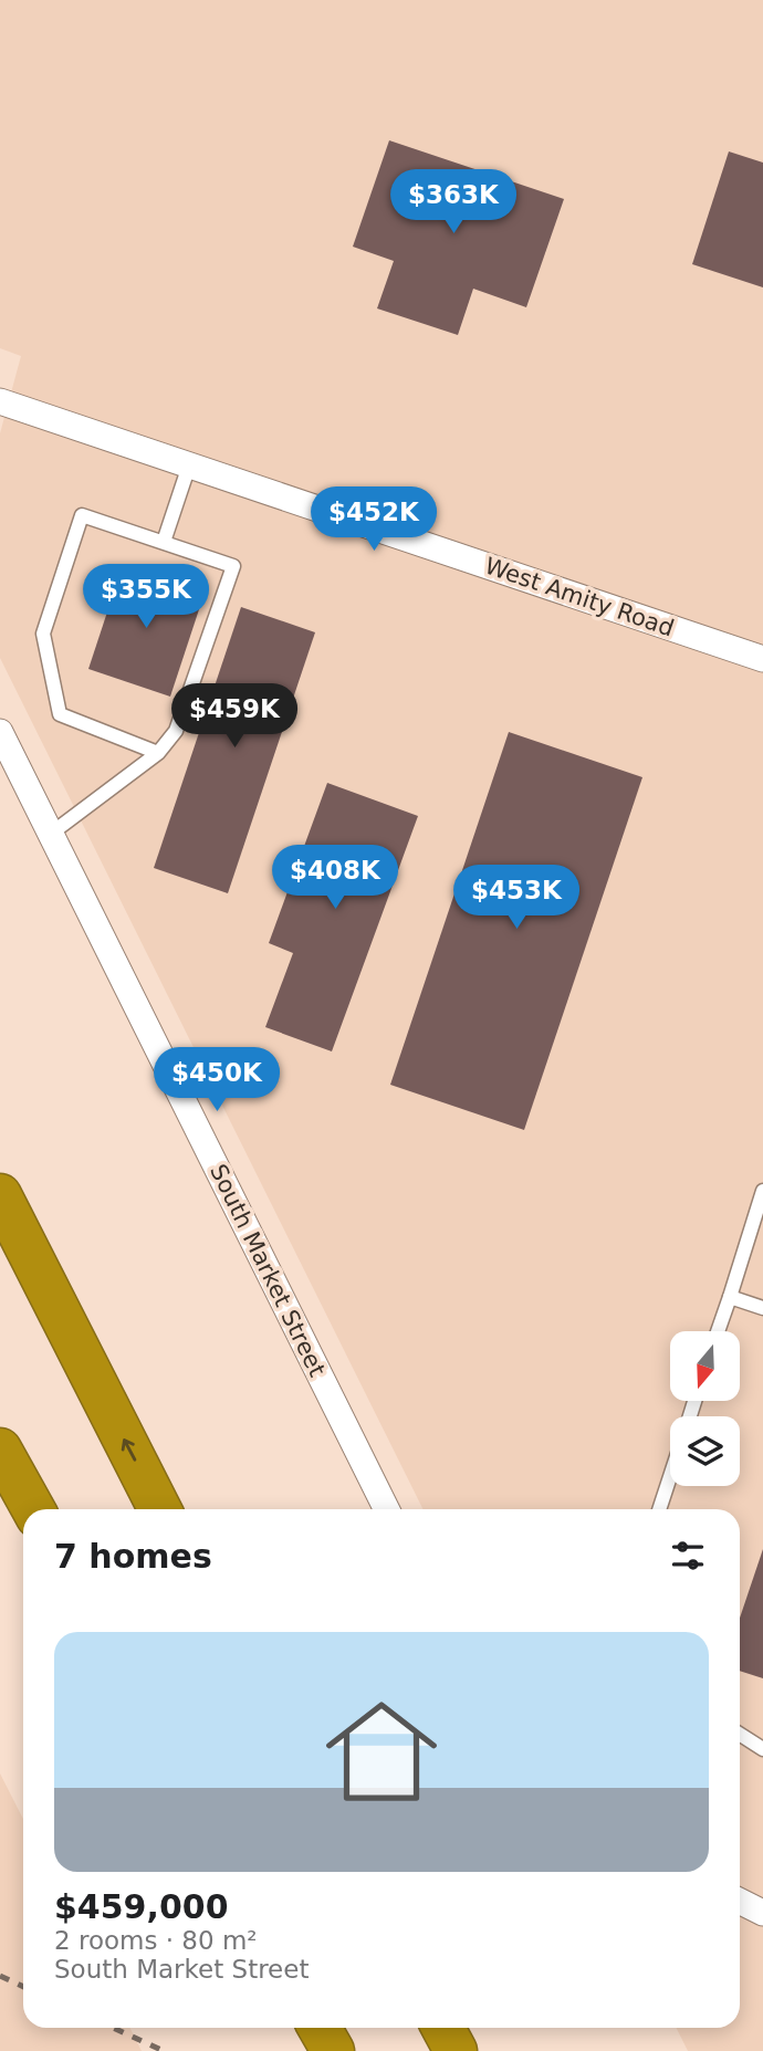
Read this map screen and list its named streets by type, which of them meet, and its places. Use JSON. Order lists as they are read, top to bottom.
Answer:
{
  "streets": {
    "street": ["West Amity Road", "South Market Street"]
  },
  "north": "bottom",
  "page": {
    "price": [
      "$363K",
      "$452K",
      "$355K",
      "$459K",
      "$408K",
      "$453K",
      "$450K"
    ],
    "heading": "7 homes",
    "list": [
      {
        "name": "$459,000",
        "note": "2 rooms · 80 m² · South Market Street"
      }
    ]
  }
}
